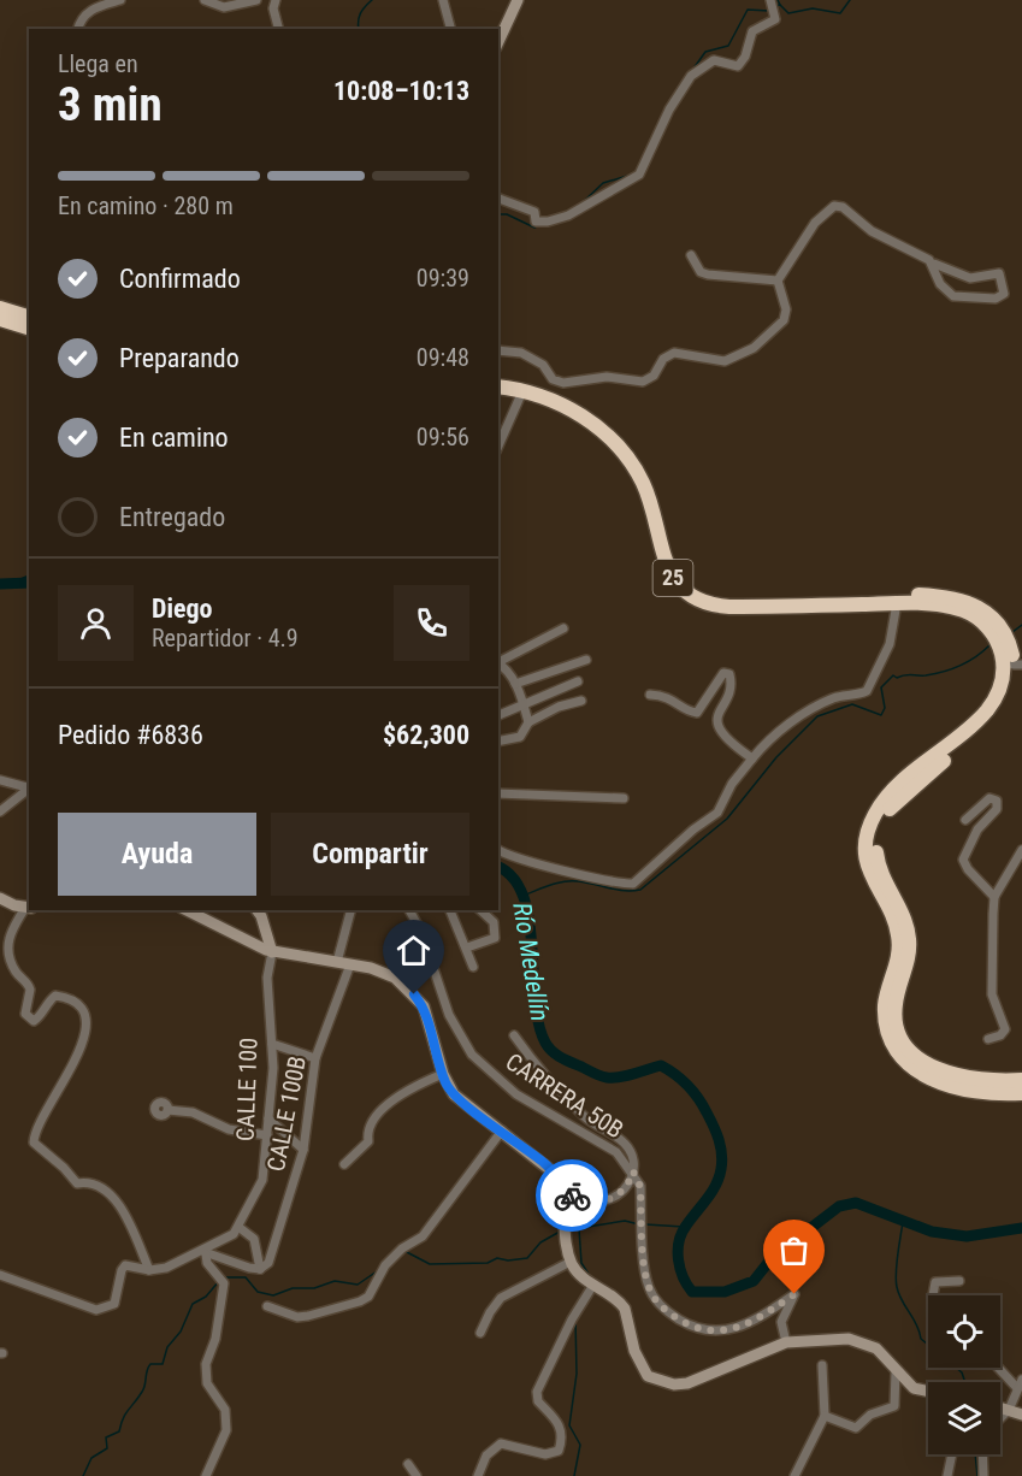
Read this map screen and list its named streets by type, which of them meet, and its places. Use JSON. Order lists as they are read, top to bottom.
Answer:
{
  "streets": {
    "highway": ["25"],
    "main road": ["CALLE 100"],
    "street": ["CARRERA 50B", "CALLE 100B"]
  },
  "water": ["Río Medellín"],
  "page": {
    "heading": ["3 min", "Llega en", "10:08–10:13"],
    "panel": [
      "Diego",
      "Repartidor · 4.9",
      "Pedido #6836",
      "$62,300"
    ],
    "bar": "En camino · 280 m",
    "list": [
      ["Confirmado", "09:39"],
      ["Preparando", "09:48"],
      ["En camino", "09:56"],
      "Entregado"
    ],
    "buttons": ["Ayuda", "Compartir"]
  }
}
